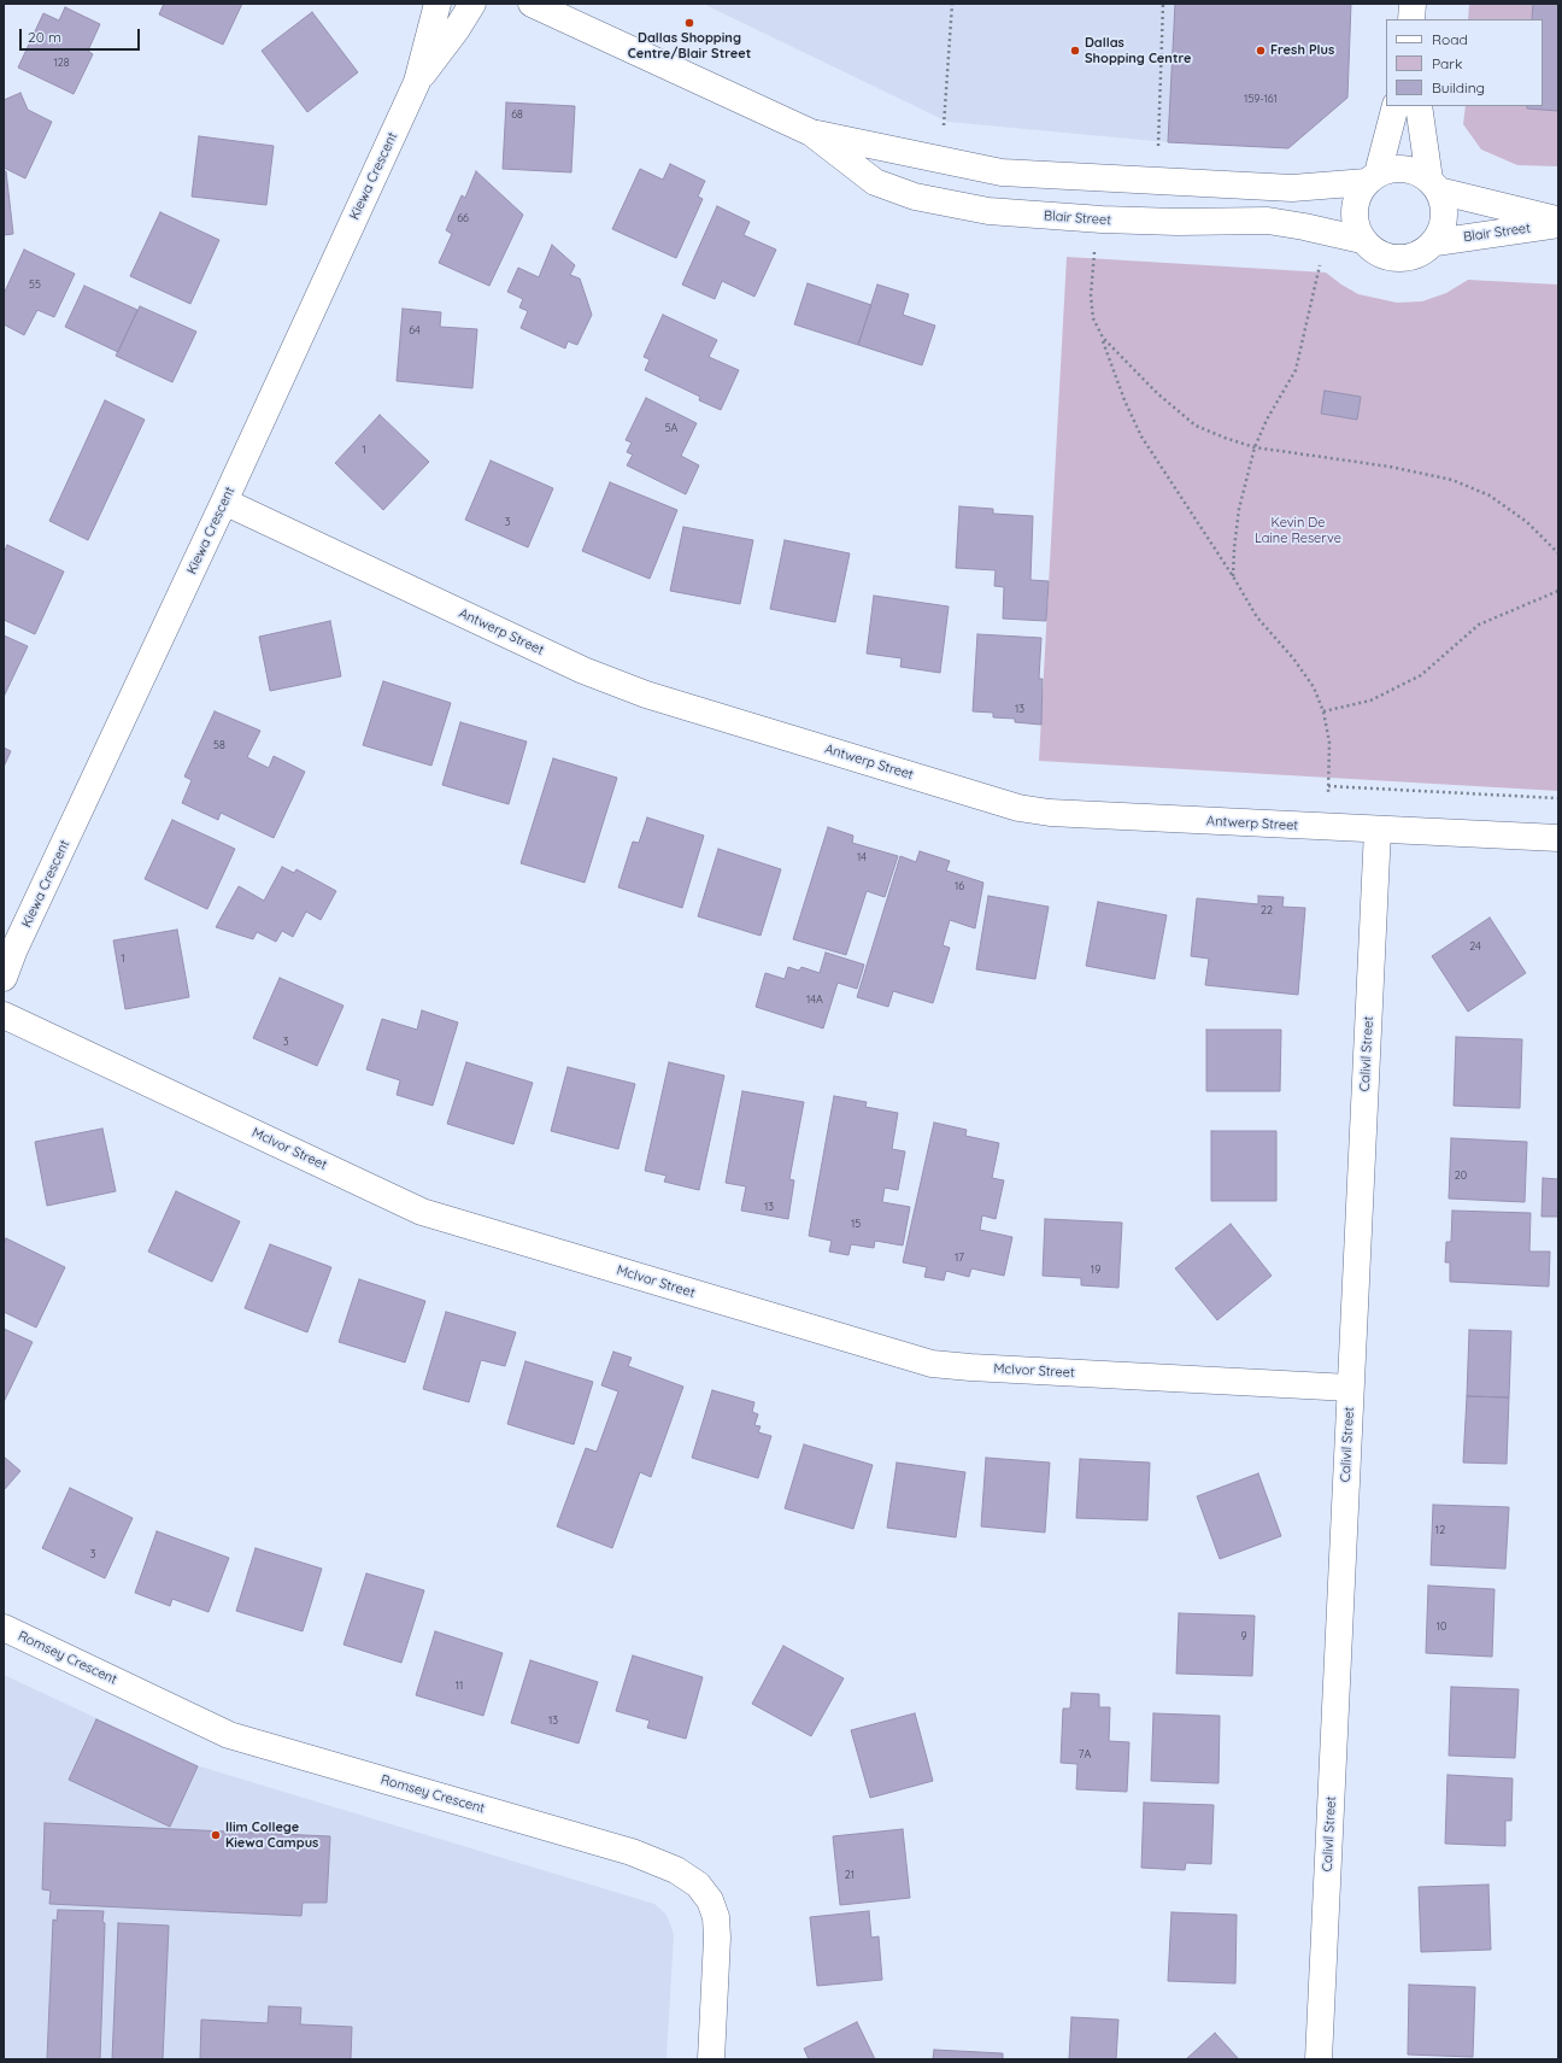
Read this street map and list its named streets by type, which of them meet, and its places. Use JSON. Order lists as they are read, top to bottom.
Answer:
{
  "streets": {
    "street": [
      "Kiewa Crescent",
      "Blair Street",
      "Antwerp Street",
      "Calivil Street",
      "McIvor Street",
      "Romsey Crescent"
    ]
  },
  "crossings": [
    ["Kiewa Crescent", "Antwerp Street"],
    ["Antwerp Street", "Calivil Street"],
    ["Calivil Street", "McIvor Street"]
  ],
  "parks": ["Kevin De Laine Reserve"],
  "places": [
    "Dallas Shopping Centre/Blair Street",
    "Dallas Shopping Centre",
    "Fresh Plus",
    "Ilim College Kiewa Campus"
  ],
  "house_numbers": [
    "128",
    "159-161",
    "68",
    "66",
    "55",
    "64",
    "5A",
    "1",
    "3",
    "13",
    "58",
    "14",
    "16",
    "22",
    "24",
    "1",
    "14A",
    "3",
    "20",
    "13",
    "15",
    "17",
    "19",
    "12",
    "3",
    "10",
    "9",
    "11",
    "13",
    "7A",
    "21"
  ],
  "legend": ["Road", "Park", "Building"],
  "scale_bar": "20 m"
}
